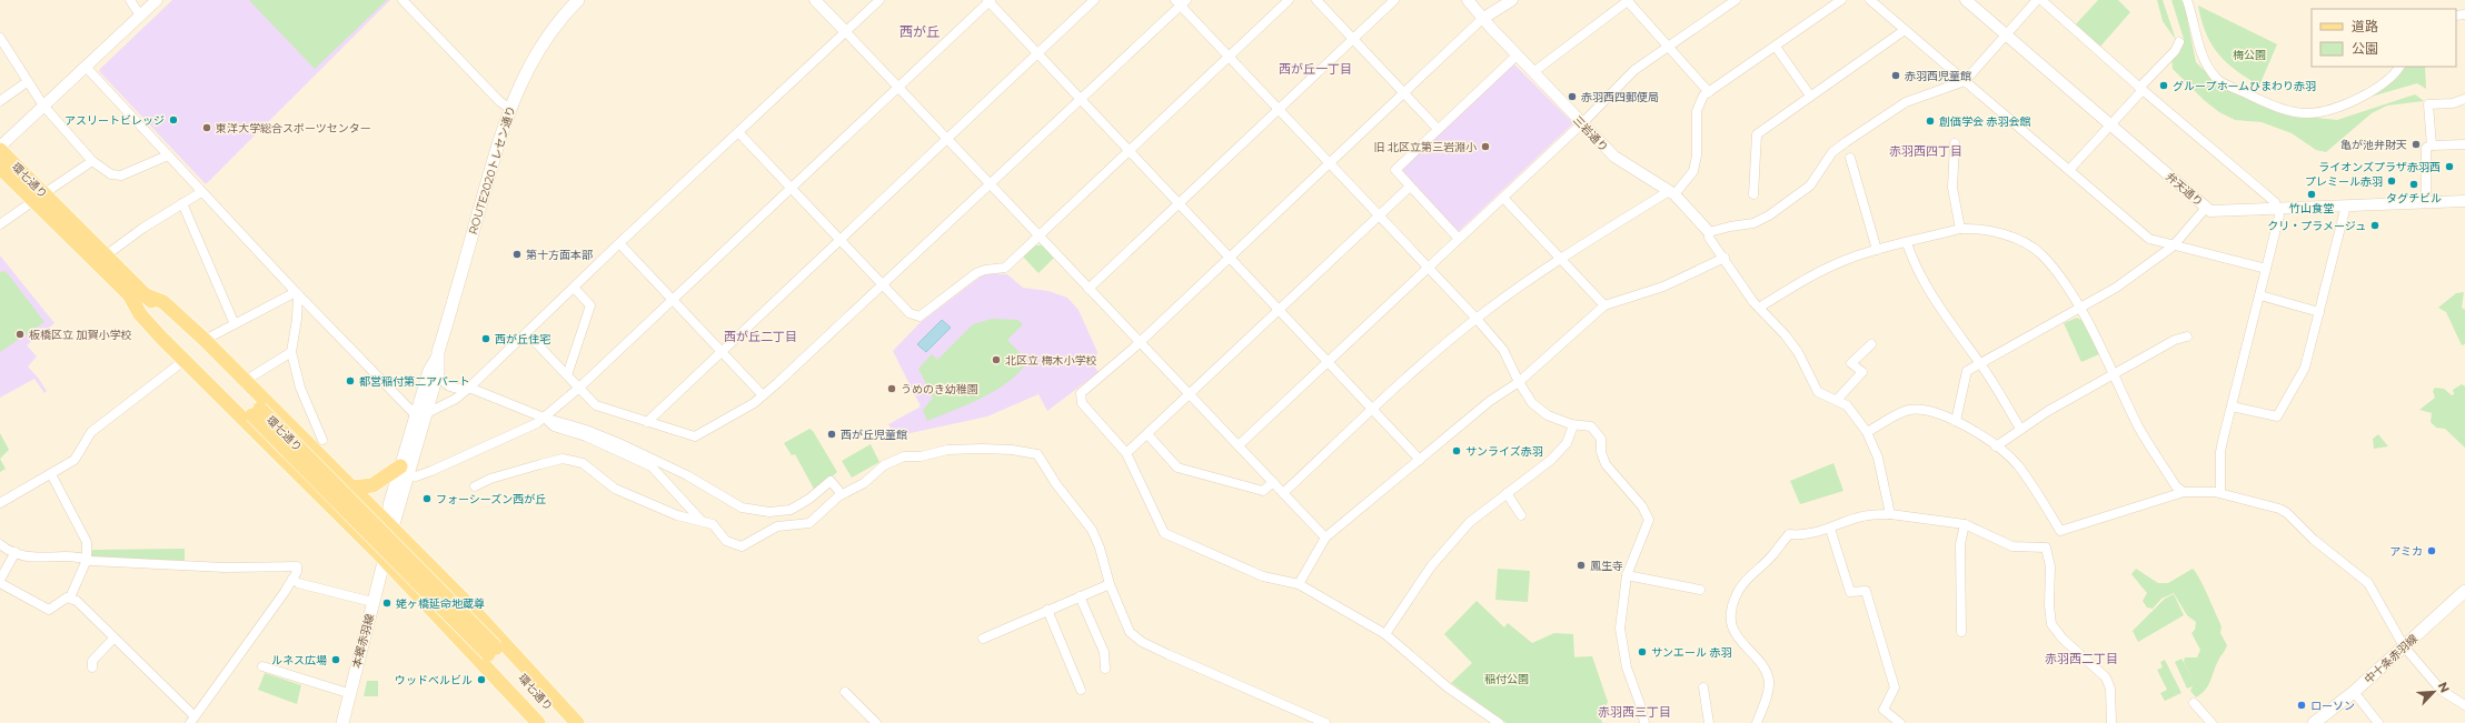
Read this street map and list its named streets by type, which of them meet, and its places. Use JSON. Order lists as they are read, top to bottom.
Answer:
{
  "streets": {
    "main road": [
      "ROUTE2020トレセン通り",
      "環七通り",
      "本郷赤羽線",
      "中十条赤羽線"
    ],
    "street": ["三岩通り", "弁天通り"]
  },
  "crossings": [
    ["ROUTE2020トレセン通り", "本郷赤羽線"]
  ],
  "districts": [
    "西が丘",
    "西が丘一丁目",
    "赤羽西四丁目",
    "西が丘二丁目",
    "赤羽西二丁目",
    "赤羽西三丁目"
  ],
  "parks": ["梅公園", "稲付公園"],
  "places": [
    "赤羽西児童館",
    "グループホームひまわり赤羽",
    "赤羽西四郵便局",
    "アスリートビレッジ",
    "創価学会 赤羽会館",
    "東洋大学総合スポーツセンター",
    "亀が池弁財天",
    "旧 北区立第三岩淵小",
    "ライオンズプラザ赤羽西",
    "プレミール赤羽",
    "タグチビル",
    "竹山食堂",
    "クリ・プラメージュ",
    "第十方面本部",
    "板橋区立 加賀小学校",
    "西が丘住宅",
    "北区立 梅木小学校",
    "都営稲付第二アパート",
    "うめのき幼稚園",
    "西が丘児童館",
    "サンライズ赤羽",
    "フォーシーズン西が丘",
    "アミカ",
    "鳳生寺",
    "姥ヶ橋延命地蔵尊",
    "サンエール 赤羽",
    "ルネス広場",
    "ウッドベルビル",
    "ローソン"
  ],
  "legend": ["道路", "公園"],
  "north": "top right"
}
